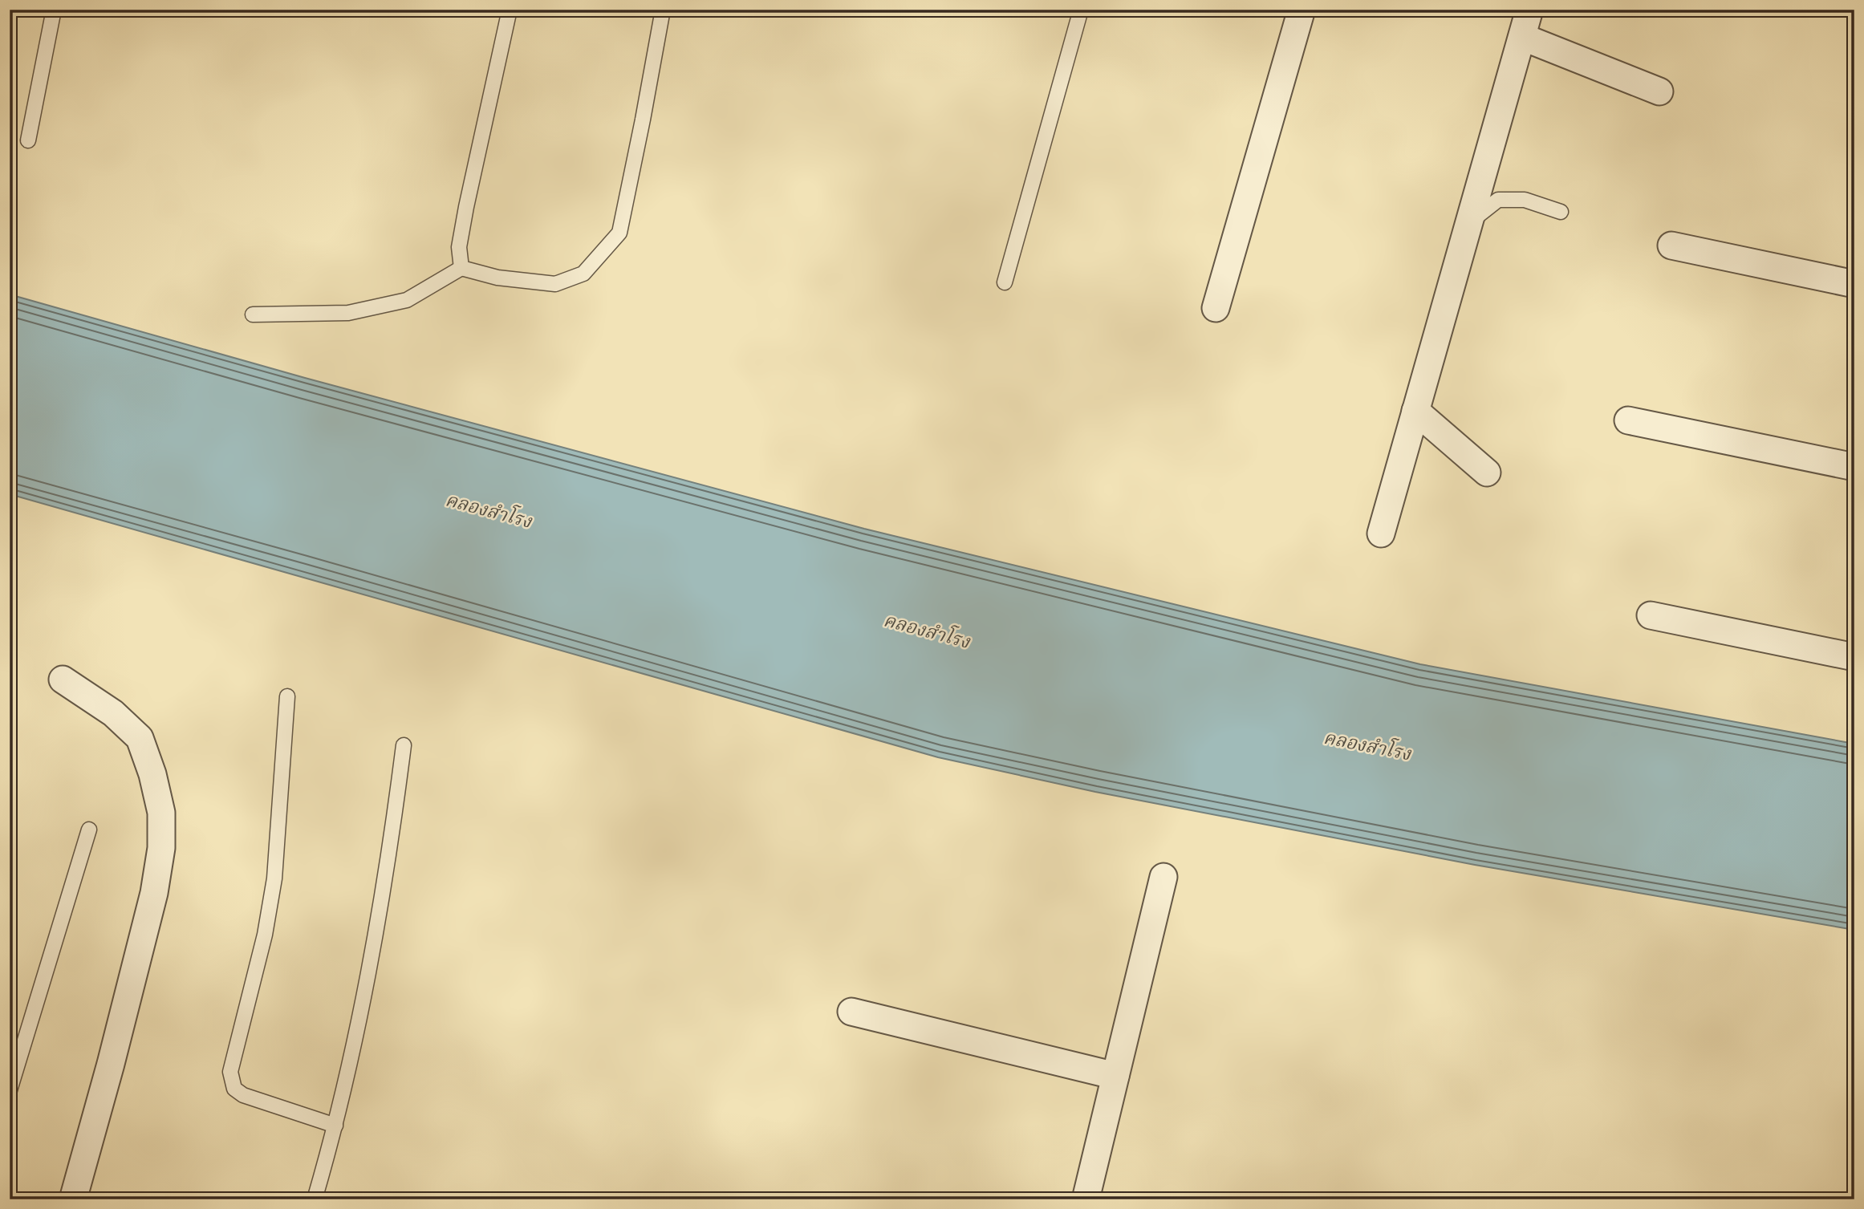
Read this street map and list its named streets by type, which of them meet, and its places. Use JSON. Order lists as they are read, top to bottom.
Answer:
{
  "water": ["คลองสำโรง"]
}
